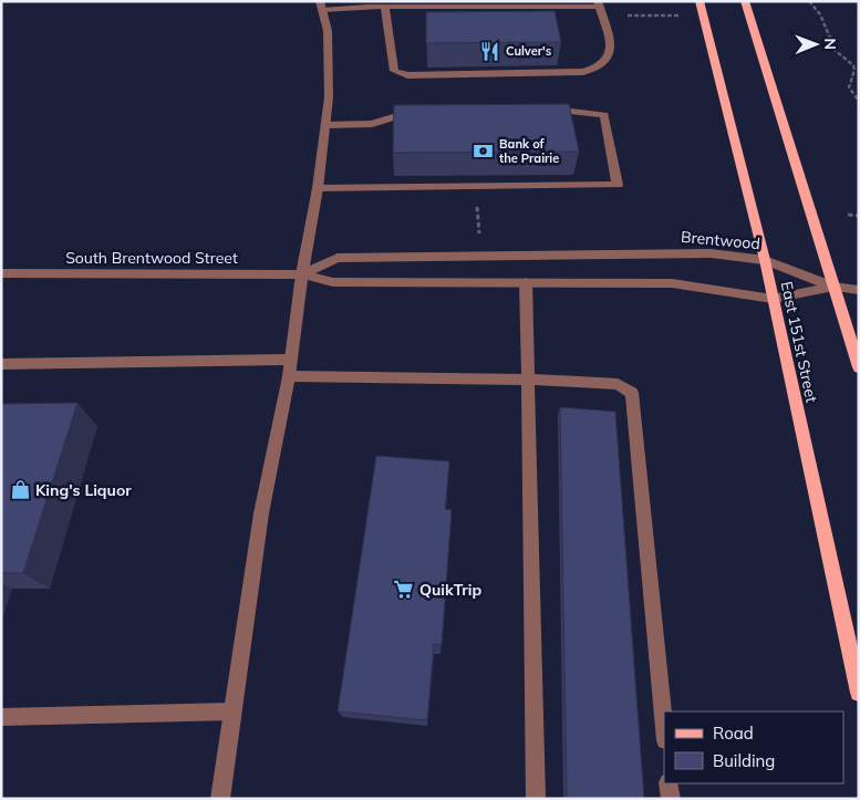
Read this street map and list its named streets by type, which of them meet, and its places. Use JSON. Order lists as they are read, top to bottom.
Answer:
{
  "streets": {
    "main road": ["East 151st Street"],
    "street": ["Brentwood", "South Brentwood Street"]
  },
  "crossings": [
    ["Brentwood", "South Brentwood Street"],
    ["Brentwood", "East 151st Street"]
  ],
  "places": {
    "restaurant": ["Culver's"],
    "bank": ["Bank of the Prairie"],
    "shop": ["King's Liquor"],
    "supermarket": ["QuikTrip"]
  },
  "legend": ["Road", "Building"],
  "north": "right"
}
